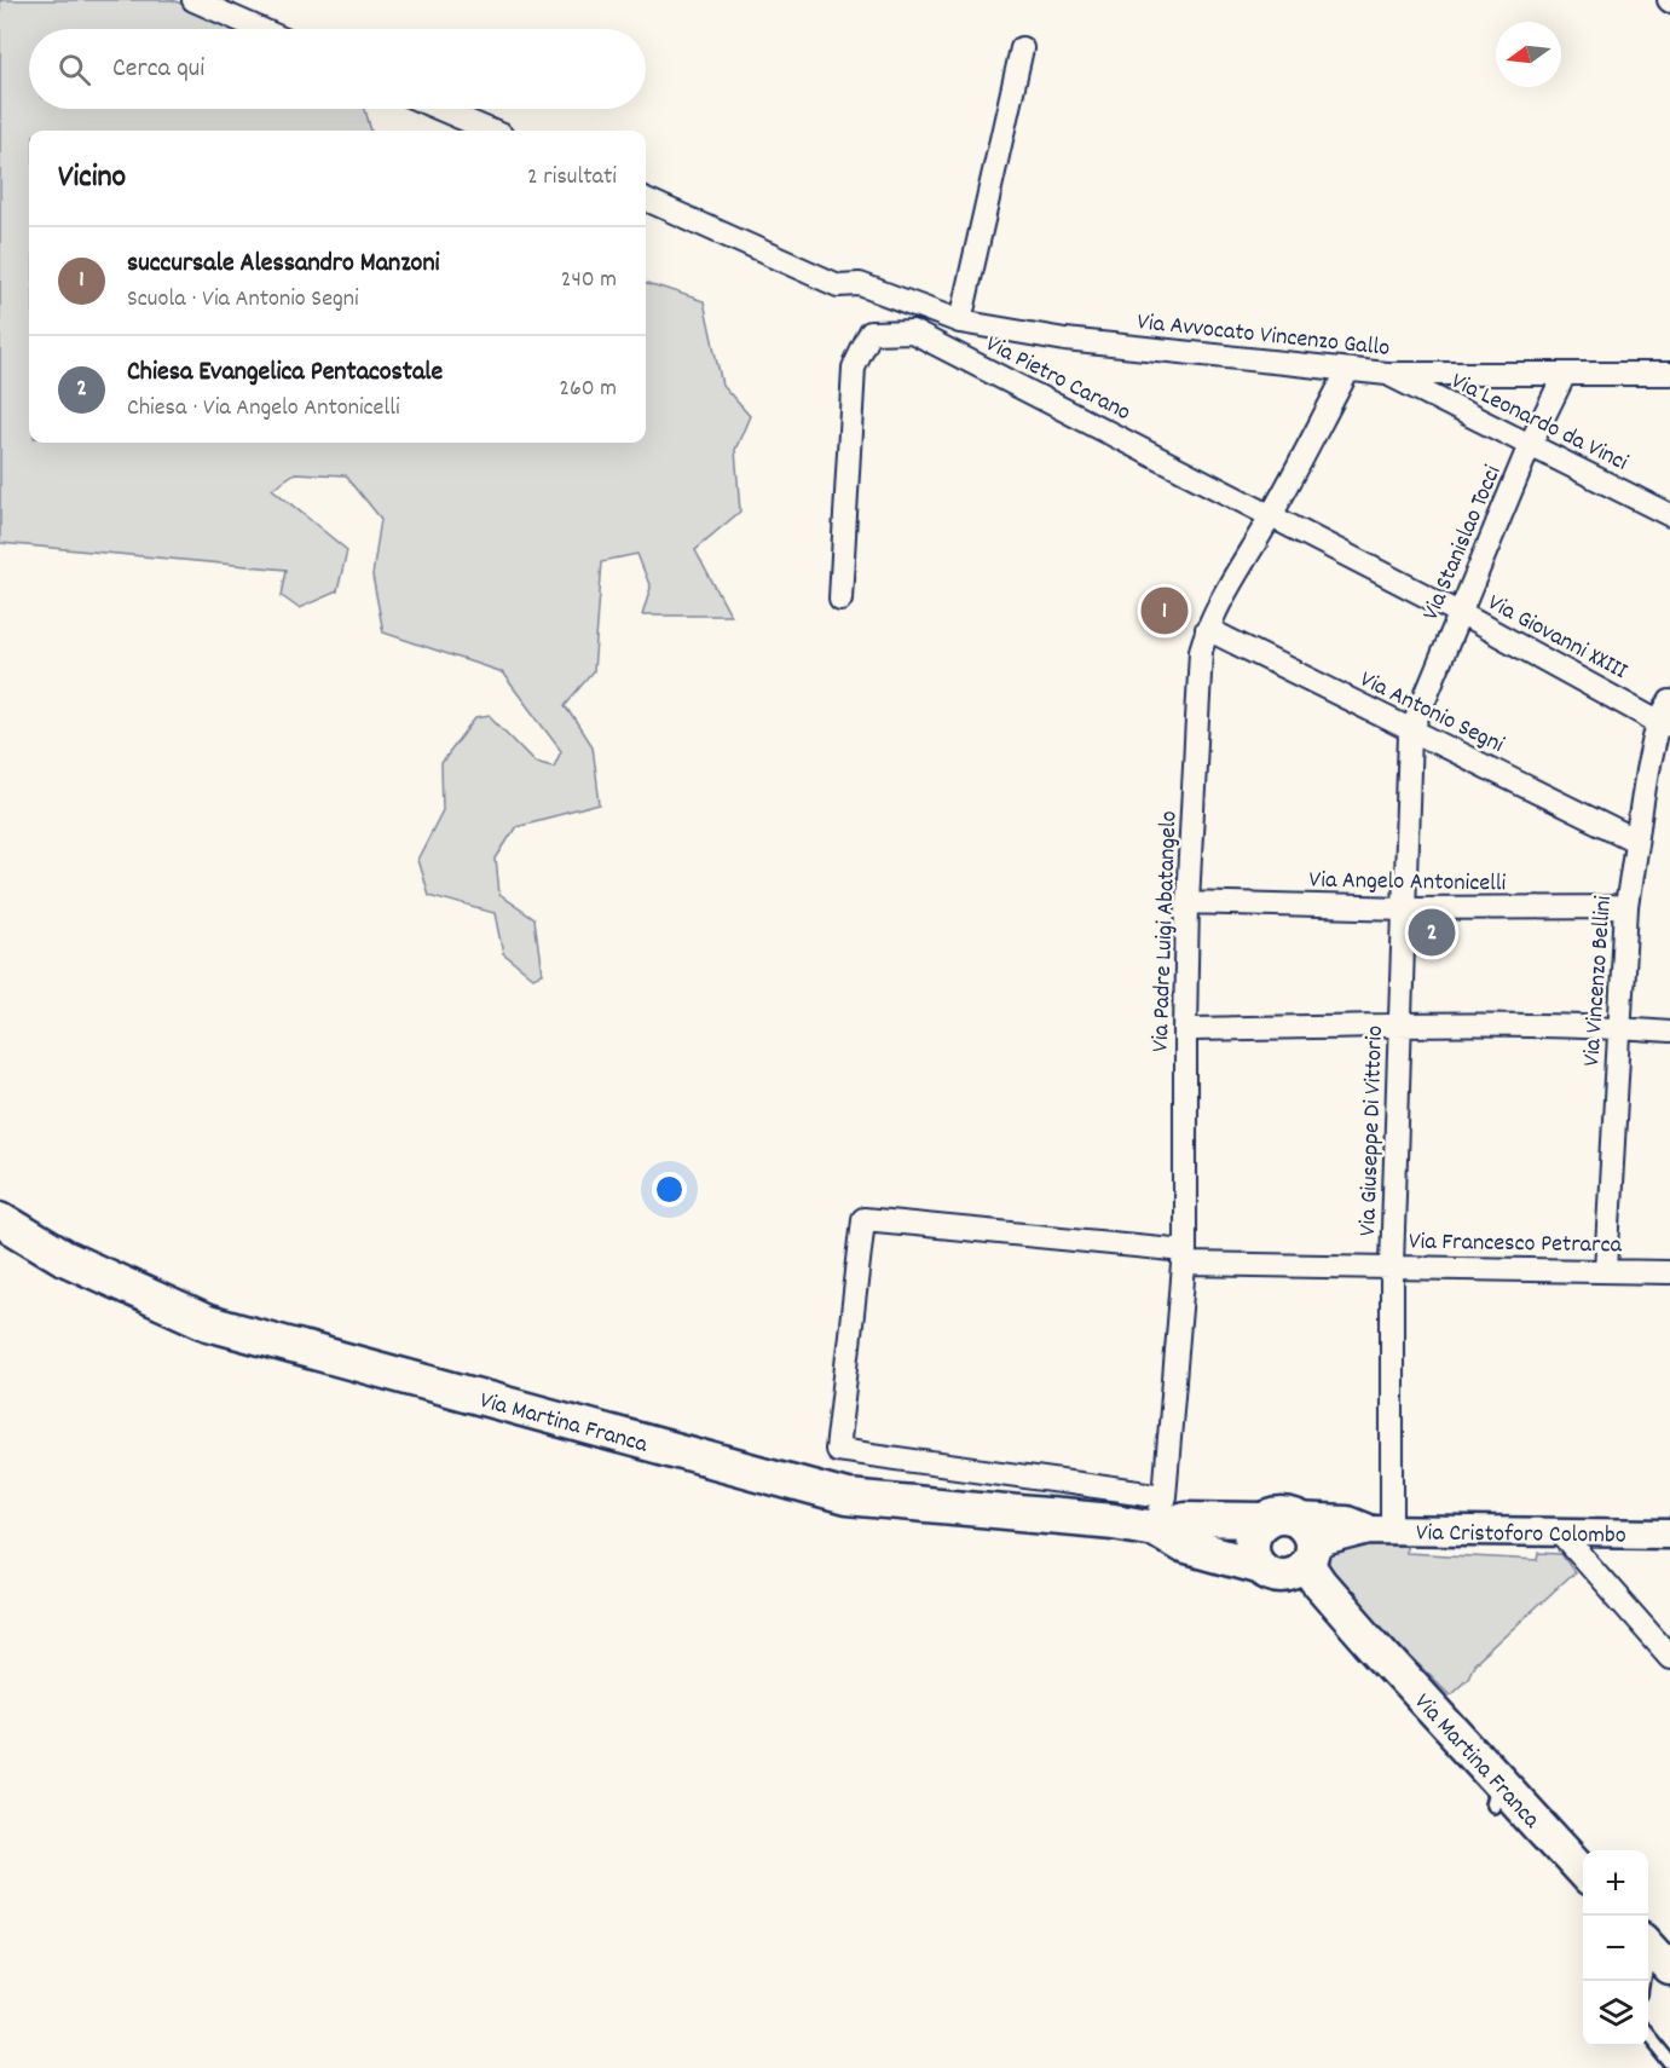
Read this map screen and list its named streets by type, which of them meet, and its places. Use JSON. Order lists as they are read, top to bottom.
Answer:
{
  "streets": {
    "main road": ["Via Martina Franca"],
    "street": [
      "Via Avvocato Vincenzo Gallo",
      "Via Pietro Carano",
      "Via Leonardo da Vinci",
      "Via Stanislao Tocci",
      "Via Giovanni XXIII",
      "Via Antonio Segni",
      "Via Angelo Antonicelli",
      "Via Padre Luigi Abatangelo",
      "Via Vincenzo Bellini",
      "Via Giuseppe Di Vittorio",
      "Via Francesco Petrarca",
      "Via Cristoforo Colombo"
    ]
  },
  "crossings": [
    ["Via Avvocato Vincenzo Gallo", "Via Leonardo da Vinci"],
    ["Via Avvocato Vincenzo Gallo", "Via Stanislao Tocci"],
    ["Via Avvocato Vincenzo Gallo", "Via Padre Luigi Abatangelo"],
    ["Via Pietro Carano", "Via Stanislao Tocci"],
    ["Via Pietro Carano", "Via Giovanni XXIII"],
    ["Via Pietro Carano", "Via Padre Luigi Abatangelo"],
    ["Via Leonardo da Vinci", "Via Stanislao Tocci"],
    ["Via Stanislao Tocci", "Via Giovanni XXIII"],
    ["Via Stanislao Tocci", "Via Antonio Segni"],
    ["Via Stanislao Tocci", "Via Giuseppe Di Vittorio"],
    ["Via Giovanni XXIII", "Via Vincenzo Bellini"],
    ["Via Antonio Segni", "Via Padre Luigi Abatangelo"],
    ["Via Antonio Segni", "Via Vincenzo Bellini"],
    ["Via Antonio Segni", "Via Giuseppe Di Vittorio"],
    ["Via Angelo Antonicelli", "Via Padre Luigi Abatangelo"],
    ["Via Angelo Antonicelli", "Via Vincenzo Bellini"],
    ["Via Angelo Antonicelli", "Via Giuseppe Di Vittorio"],
    ["Via Padre Luigi Abatangelo", "Via Francesco Petrarca"],
    ["Via Padre Luigi Abatangelo", "Via Martina Franca"],
    ["Via Vincenzo Bellini", "Via Francesco Petrarca"],
    ["Via Giuseppe Di Vittorio", "Via Francesco Petrarca"],
    ["Via Giuseppe Di Vittorio", "Via Cristoforo Colombo"],
    ["Via Martina Franca", "Via Cristoforo Colombo"]
  ],
  "north": "left",
  "page": {
    "search": "Cerca qui",
    "heading": ["Vicino", "2 risultati"],
    "list": [
      {
        "mark": "1",
        "name": "succursale Alessandro Manzoni",
        "note": "Scuola · Via Antonio Segni",
        "value": "240 m"
      },
      {
        "mark": "2",
        "name": "Chiesa Evangelica Pentacostale",
        "note": "Chiesa · Via Angelo Antonicelli",
        "value": "260 m"
      }
    ],
    "pins": ["1", "2"],
    "map_buttons": ["+", "−"]
  }
}
